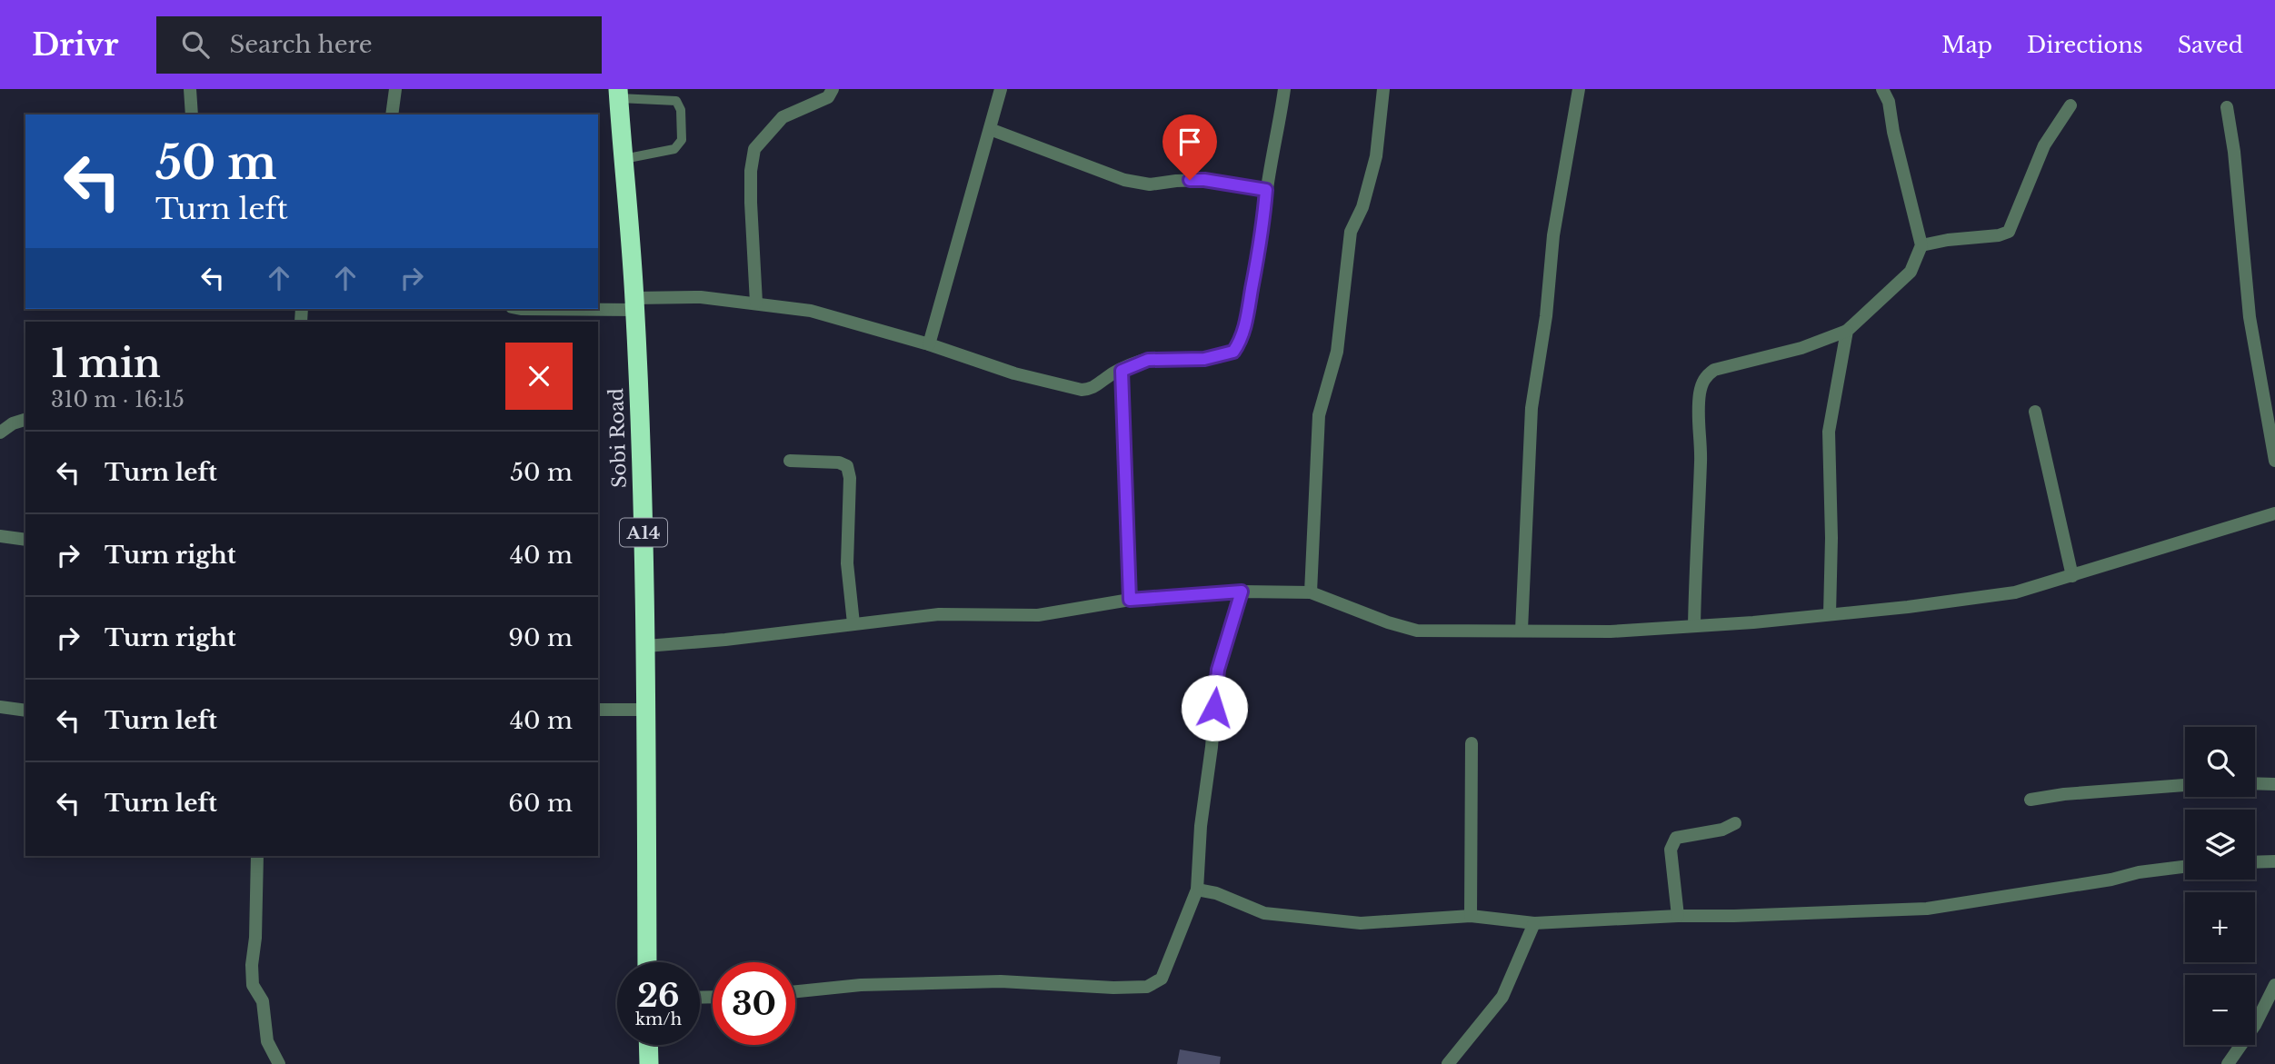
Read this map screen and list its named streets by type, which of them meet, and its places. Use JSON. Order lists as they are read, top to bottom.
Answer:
{
  "streets": {
    "highway": ["Sobi Road", "A14"]
  },
  "page": {
    "header": "Drivr",
    "search": "Search here",
    "nav": ["Map", "Directions", "Saved"],
    "turn": ["50 m", "Turn left"],
    "heading": ["1 min", "310 m · 16:15"],
    "list": [
      {
        "name": "Turn left",
        "value": "50 m"
      },
      {
        "name": "Turn right",
        "value": "40 m"
      },
      {
        "name": "Turn right",
        "value": "90 m"
      },
      {
        "name": "Turn left",
        "value": "40 m"
      },
      {
        "name": "Turn left",
        "value": "60 m"
      }
    ],
    "map_buttons": ["+", "−"],
    "speed": "26 km/h",
    "limit": "30"
  }
}
